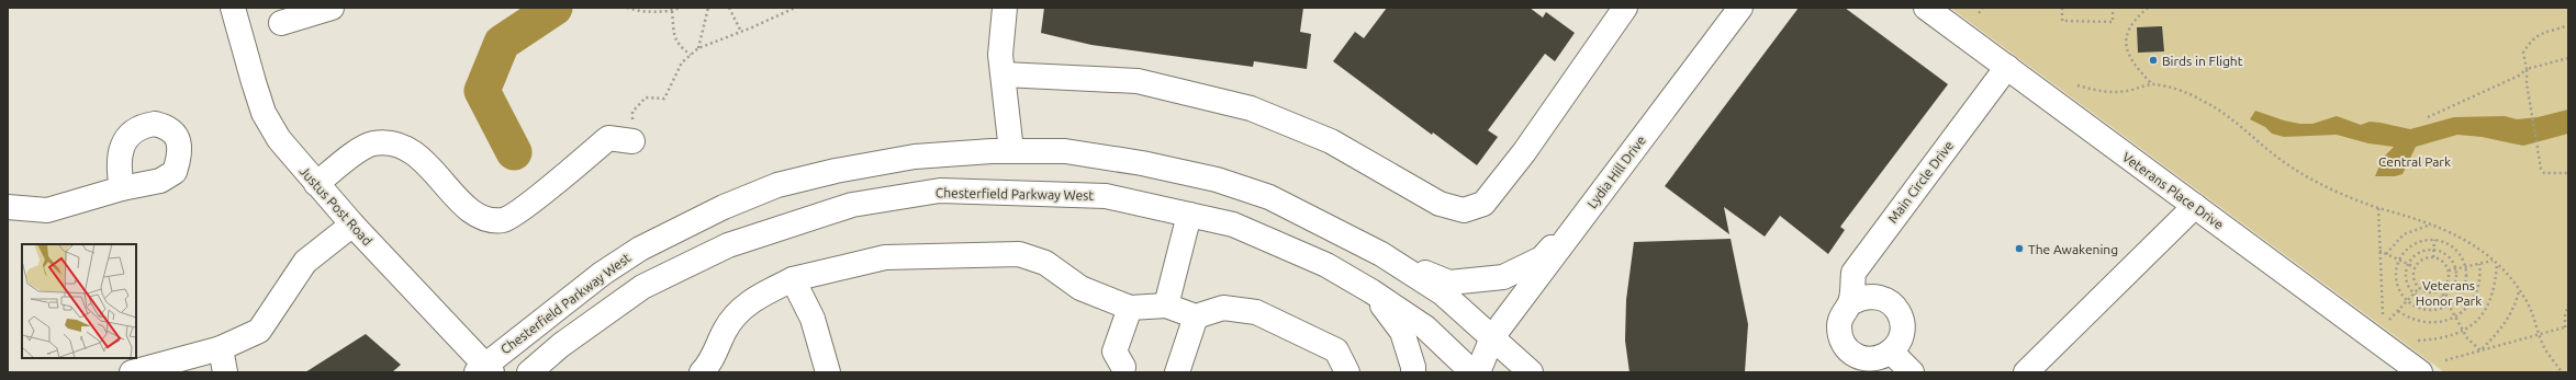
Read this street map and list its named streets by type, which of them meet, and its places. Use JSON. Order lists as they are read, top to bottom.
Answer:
{
  "streets": {
    "street": [
      "Lydia Hill Drive",
      "Main Circle Drive",
      "Veterans Place Drive",
      "Chesterfield Parkway West",
      "Justus Post Road"
    ]
  },
  "crossings": [
    ["Lydia Hill Drive", "Chesterfield Parkway West"],
    ["Main Circle Drive", "Veterans Place Drive"],
    ["Chesterfield Parkway West", "Justus Post Road"]
  ],
  "parks": ["Central Park", "Veterans Honor Park"],
  "places": ["Birds in Flight", "The Awakening"]
}
